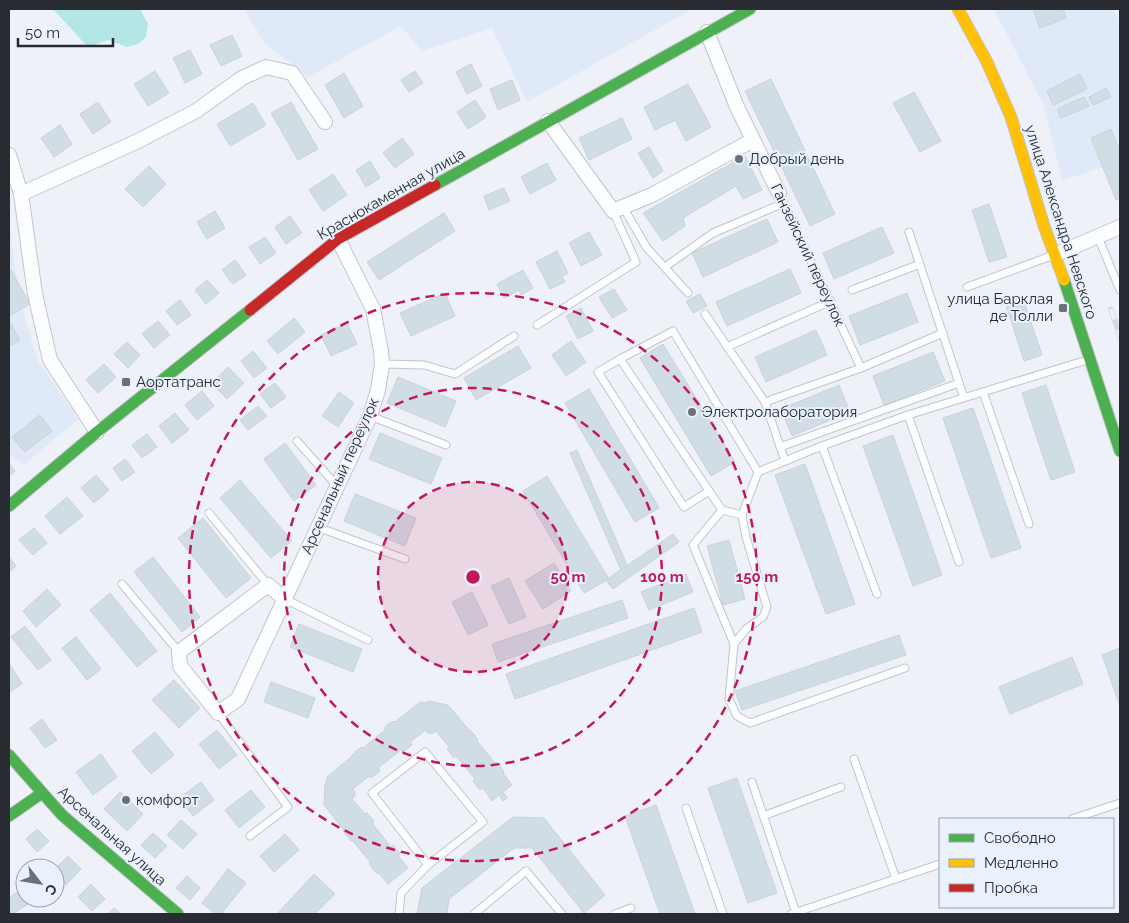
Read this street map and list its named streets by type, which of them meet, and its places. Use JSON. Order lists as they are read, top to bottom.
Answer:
{
  "streets": {
    "street": [
      "Краснокаменная улица",
      "улица Александра Невского",
      "Ганзейский переулок",
      "Арсенальный переулок",
      "Арсенальная улица"
    ]
  },
  "crossings": [
    ["Краснокаменная улица", "Ганзейский переулок"],
    ["Краснокаменная улица", "Арсенальный переулок"]
  ],
  "places": {
    "other": ["Добрый день", "Электролаборатория", "комфорт"],
    "transit": ["улица Барклая де Толли", "Аортатранс"]
  },
  "legend": ["Свободно", "Медленно", "Пробка"],
  "scale_bar": "50 m",
  "north": "bottom right",
  "rings": ["50 m", "100 m", "150 m"]
}
